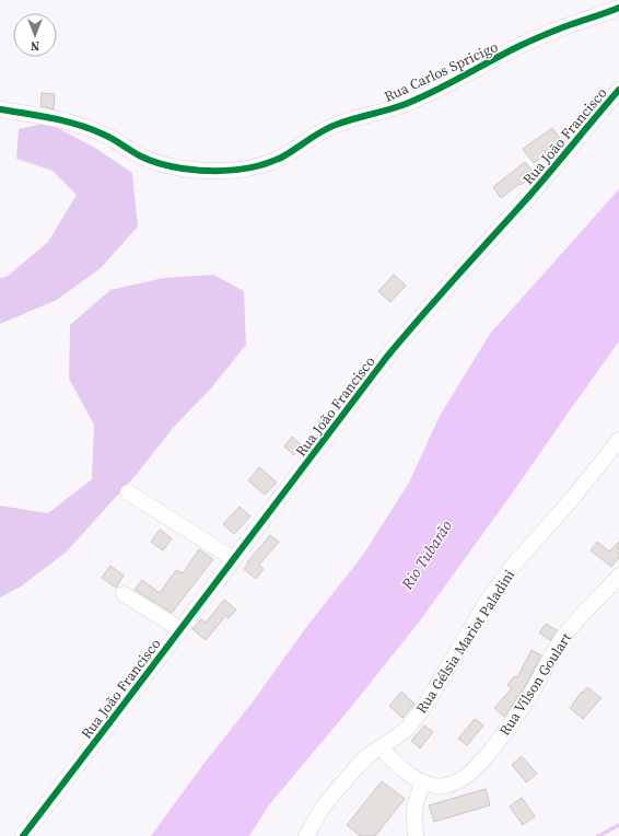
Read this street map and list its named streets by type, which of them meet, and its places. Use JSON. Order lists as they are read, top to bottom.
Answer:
{
  "streets": {
    "street": [
      "Rua Carlos Spricigo",
      "Rua João Francisco",
      "Rua Gélsia Mariot Paladini",
      "Rua Vilson Goulart"
    ]
  },
  "crossings": [
    ["Rua Gélsia Mariot Paladini", "Rua Vilson Goulart"]
  ],
  "water": ["Rio Tubarão"],
  "north": "bottom"
}
